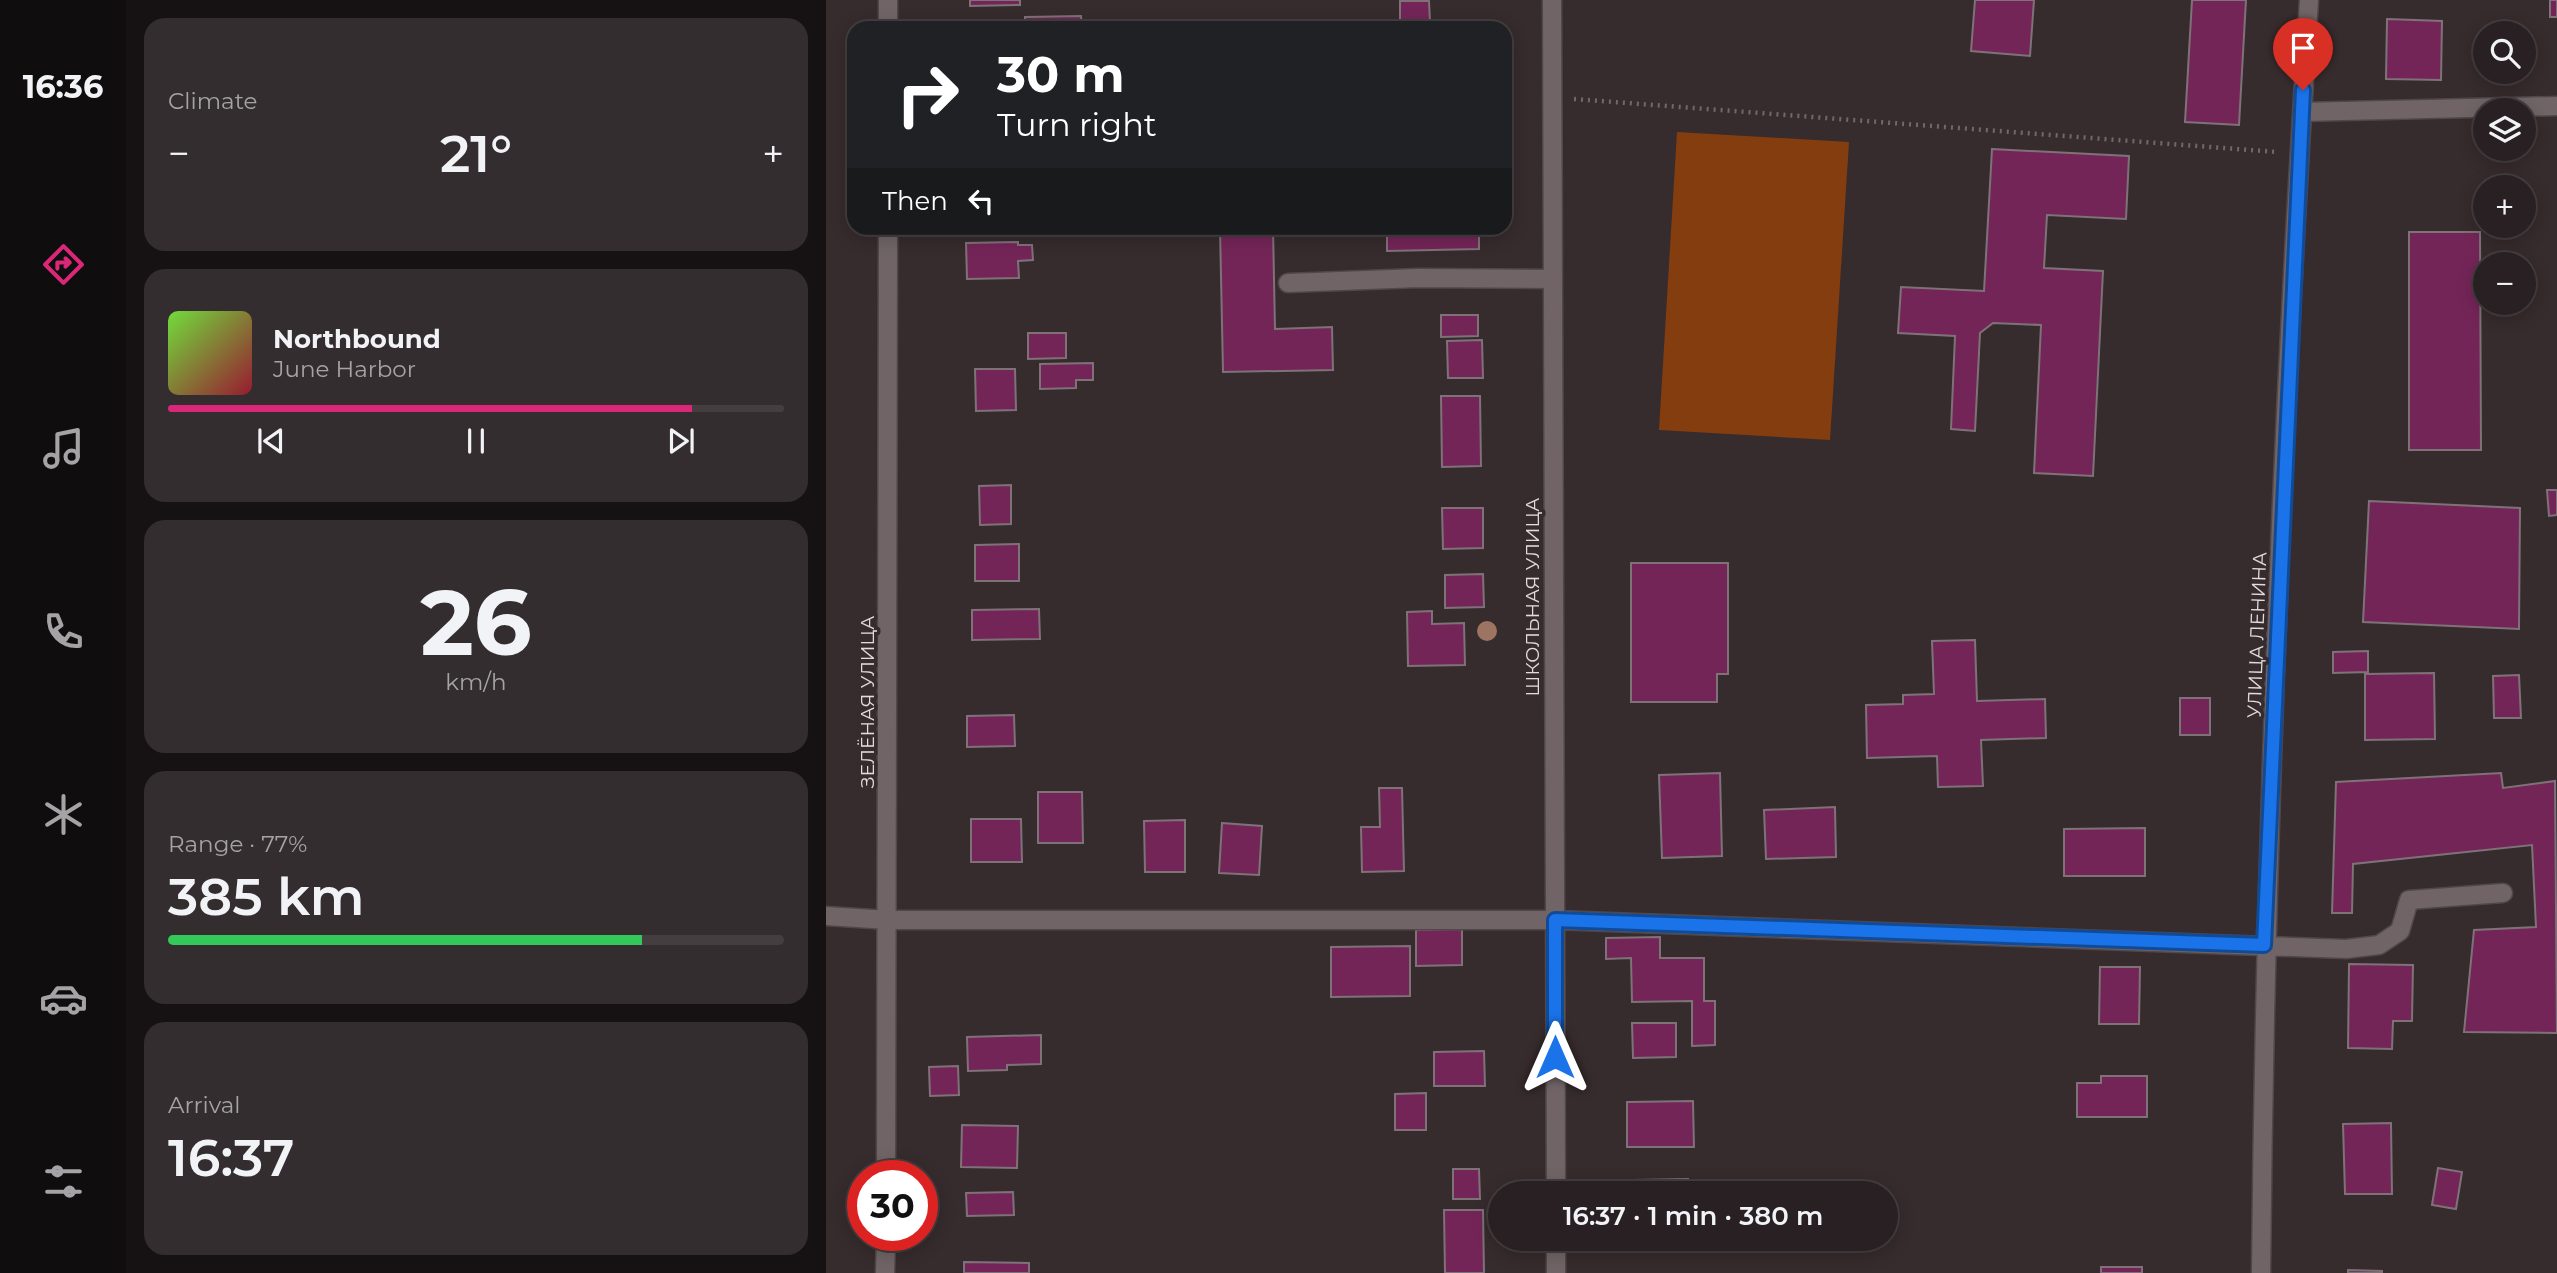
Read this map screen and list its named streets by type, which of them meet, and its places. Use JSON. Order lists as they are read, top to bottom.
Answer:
{
  "streets": {
    "street": ["ШКОЛЬНАЯ УЛИЦА", "УЛИЦА ЛЕНИНА", "ЗЕЛЁНАЯ УЛИЦА"]
  },
  "page": {
    "tabs": "16:36",
    "tile": [
      "Climate",
      ["26", "km/h"],
      ["Range · 77%", "385 km"],
      ["Arrival", "16:37"]
    ],
    "map_buttons": ["+", "−"],
    "turn": ["30 m", "Turn right"],
    "heat": ["−", "21°", "+"],
    "then": "Then",
    "song": ["Northbound", "June Harbor"],
    "limit": "30",
    "trip": "16:37 · 1 min · 380 m"
  }
}
